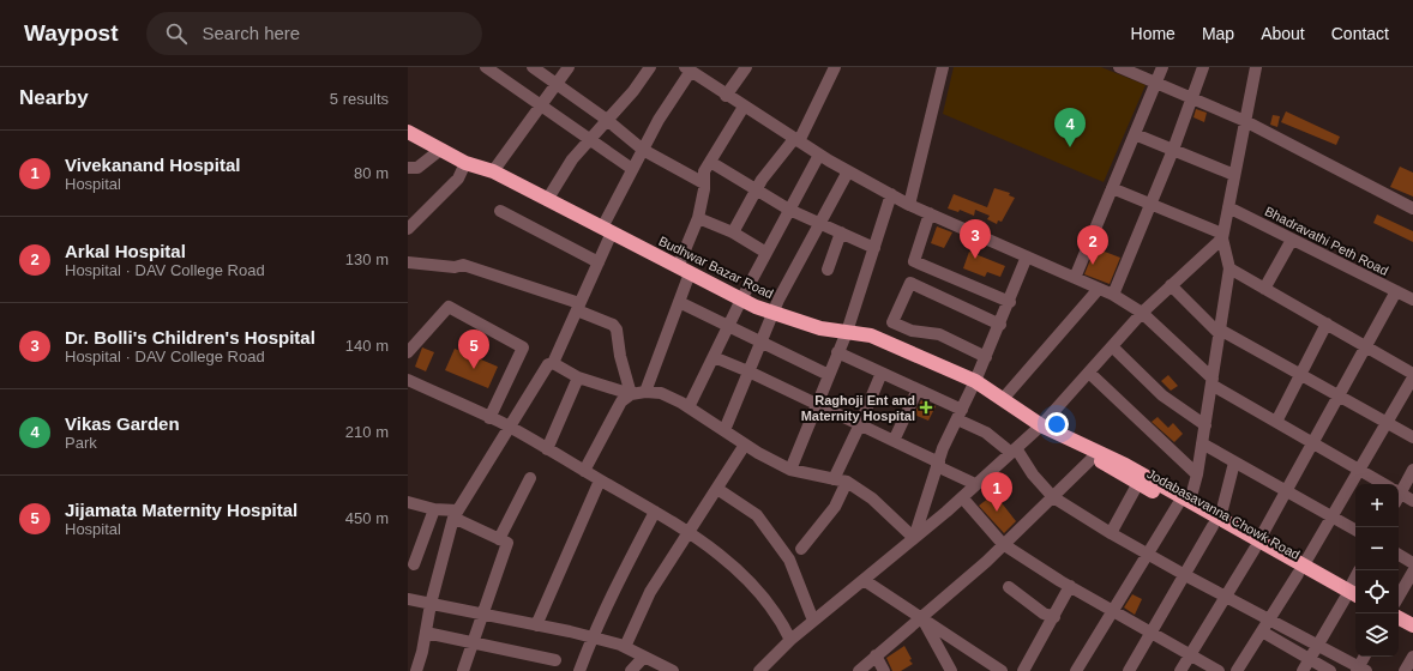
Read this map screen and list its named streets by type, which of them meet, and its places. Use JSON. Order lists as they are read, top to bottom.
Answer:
{
  "streets": {
    "highway": ["Budhwar Bazar Road", "Jodabasavanna Chowk Road"],
    "street": ["Bhadravathi Peth Road"]
  },
  "crossings": [
    ["Budhwar Bazar Road", "Jodabasavanna Chowk Road"]
  ],
  "places": {
    "health": ["Raghoji Ent and Maternity Hospital"]
  },
  "page": {
    "header": "Waypost",
    "search": "Search here",
    "nav": [
      "Home",
      "Map",
      "About",
      "Contact"
    ],
    "heading": ["Nearby", "5 results"],
    "pins": [
      "4",
      "3",
      "2",
      "5",
      "1"
    ],
    "list": [
      {
        "mark": "1",
        "name": "Vivekanand Hospital",
        "note": "Hospital",
        "value": "80 m"
      },
      {
        "mark": "2",
        "name": "Arkal Hospital",
        "note": "Hospital · DAV College Road",
        "value": "130 m"
      },
      {
        "mark": "3",
        "name": "Dr. Bolli's Children's Hospital",
        "note": "Hospital · DAV College Road",
        "value": "140 m"
      },
      {
        "mark": "4",
        "name": "Vikas Garden",
        "note": "Park",
        "value": "210 m"
      },
      {
        "mark": "5",
        "name": "Jijamata Maternity Hospital",
        "note": "Hospital",
        "value": "450 m"
      }
    ],
    "map_buttons": ["+", "−"]
  }
}
